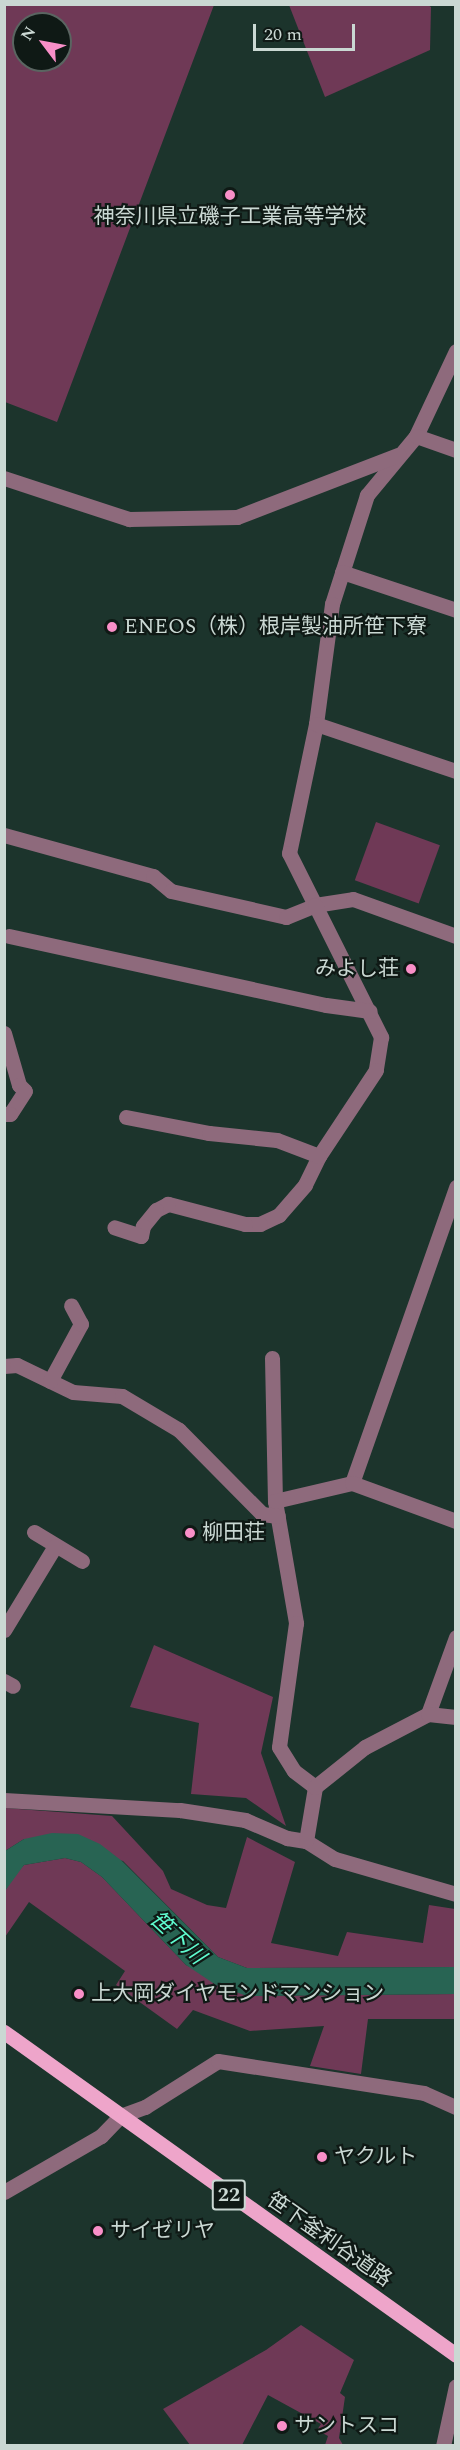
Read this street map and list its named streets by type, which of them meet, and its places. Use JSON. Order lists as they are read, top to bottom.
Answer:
{
  "streets": {
    "main road": ["22", "笹下釜利谷道路"]
  },
  "water": ["笹下川"],
  "places": [
    "神奈川県立磯子工業高等学校",
    "ENEOS（株）根岸製油所笹下寮",
    "みよし荘",
    "柳田荘",
    "上大岡ダイヤモンドマンション",
    "ヤクルト",
    "サイゼリヤ",
    "サントスコ"
  ],
  "scale_bar": "20 m",
  "north": "top left"
}
